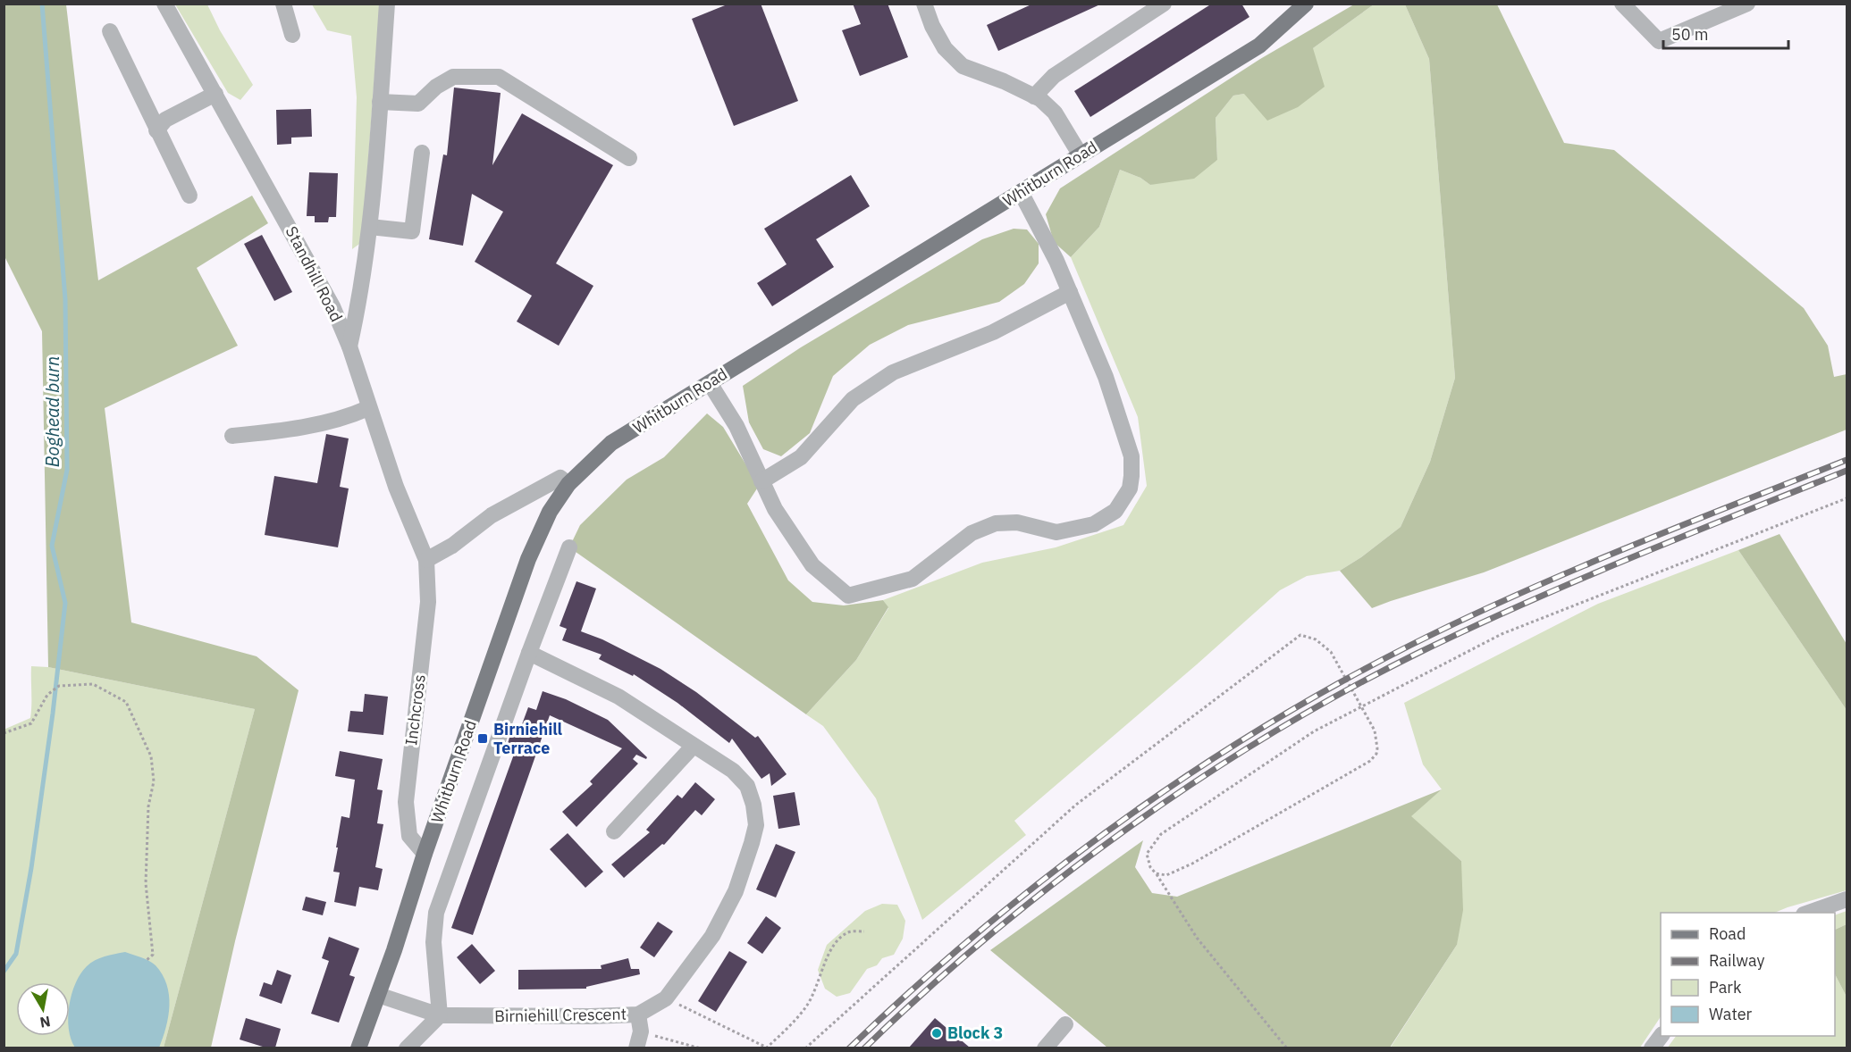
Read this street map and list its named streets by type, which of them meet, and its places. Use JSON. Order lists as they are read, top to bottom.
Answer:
{
  "streets": {
    "main road": ["Whitburn Road"],
    "street": ["Standhill Road", "Inchcross", "Birniehill Crescent"]
  },
  "crossings": [
    ["Whitburn Road", "Inchcross"],
    ["Whitburn Road", "Birniehill Crescent"],
    ["Standhill Road", "Inchcross"]
  ],
  "water": ["Boghead burn"],
  "places": {
    "transit": ["Birniehill Terrace"],
    "other": ["Block 3"]
  },
  "legend": [
    "Road",
    "Railway",
    "Park",
    "Water"
  ],
  "scale_bar": "50 m",
  "north": "bottom"
}
